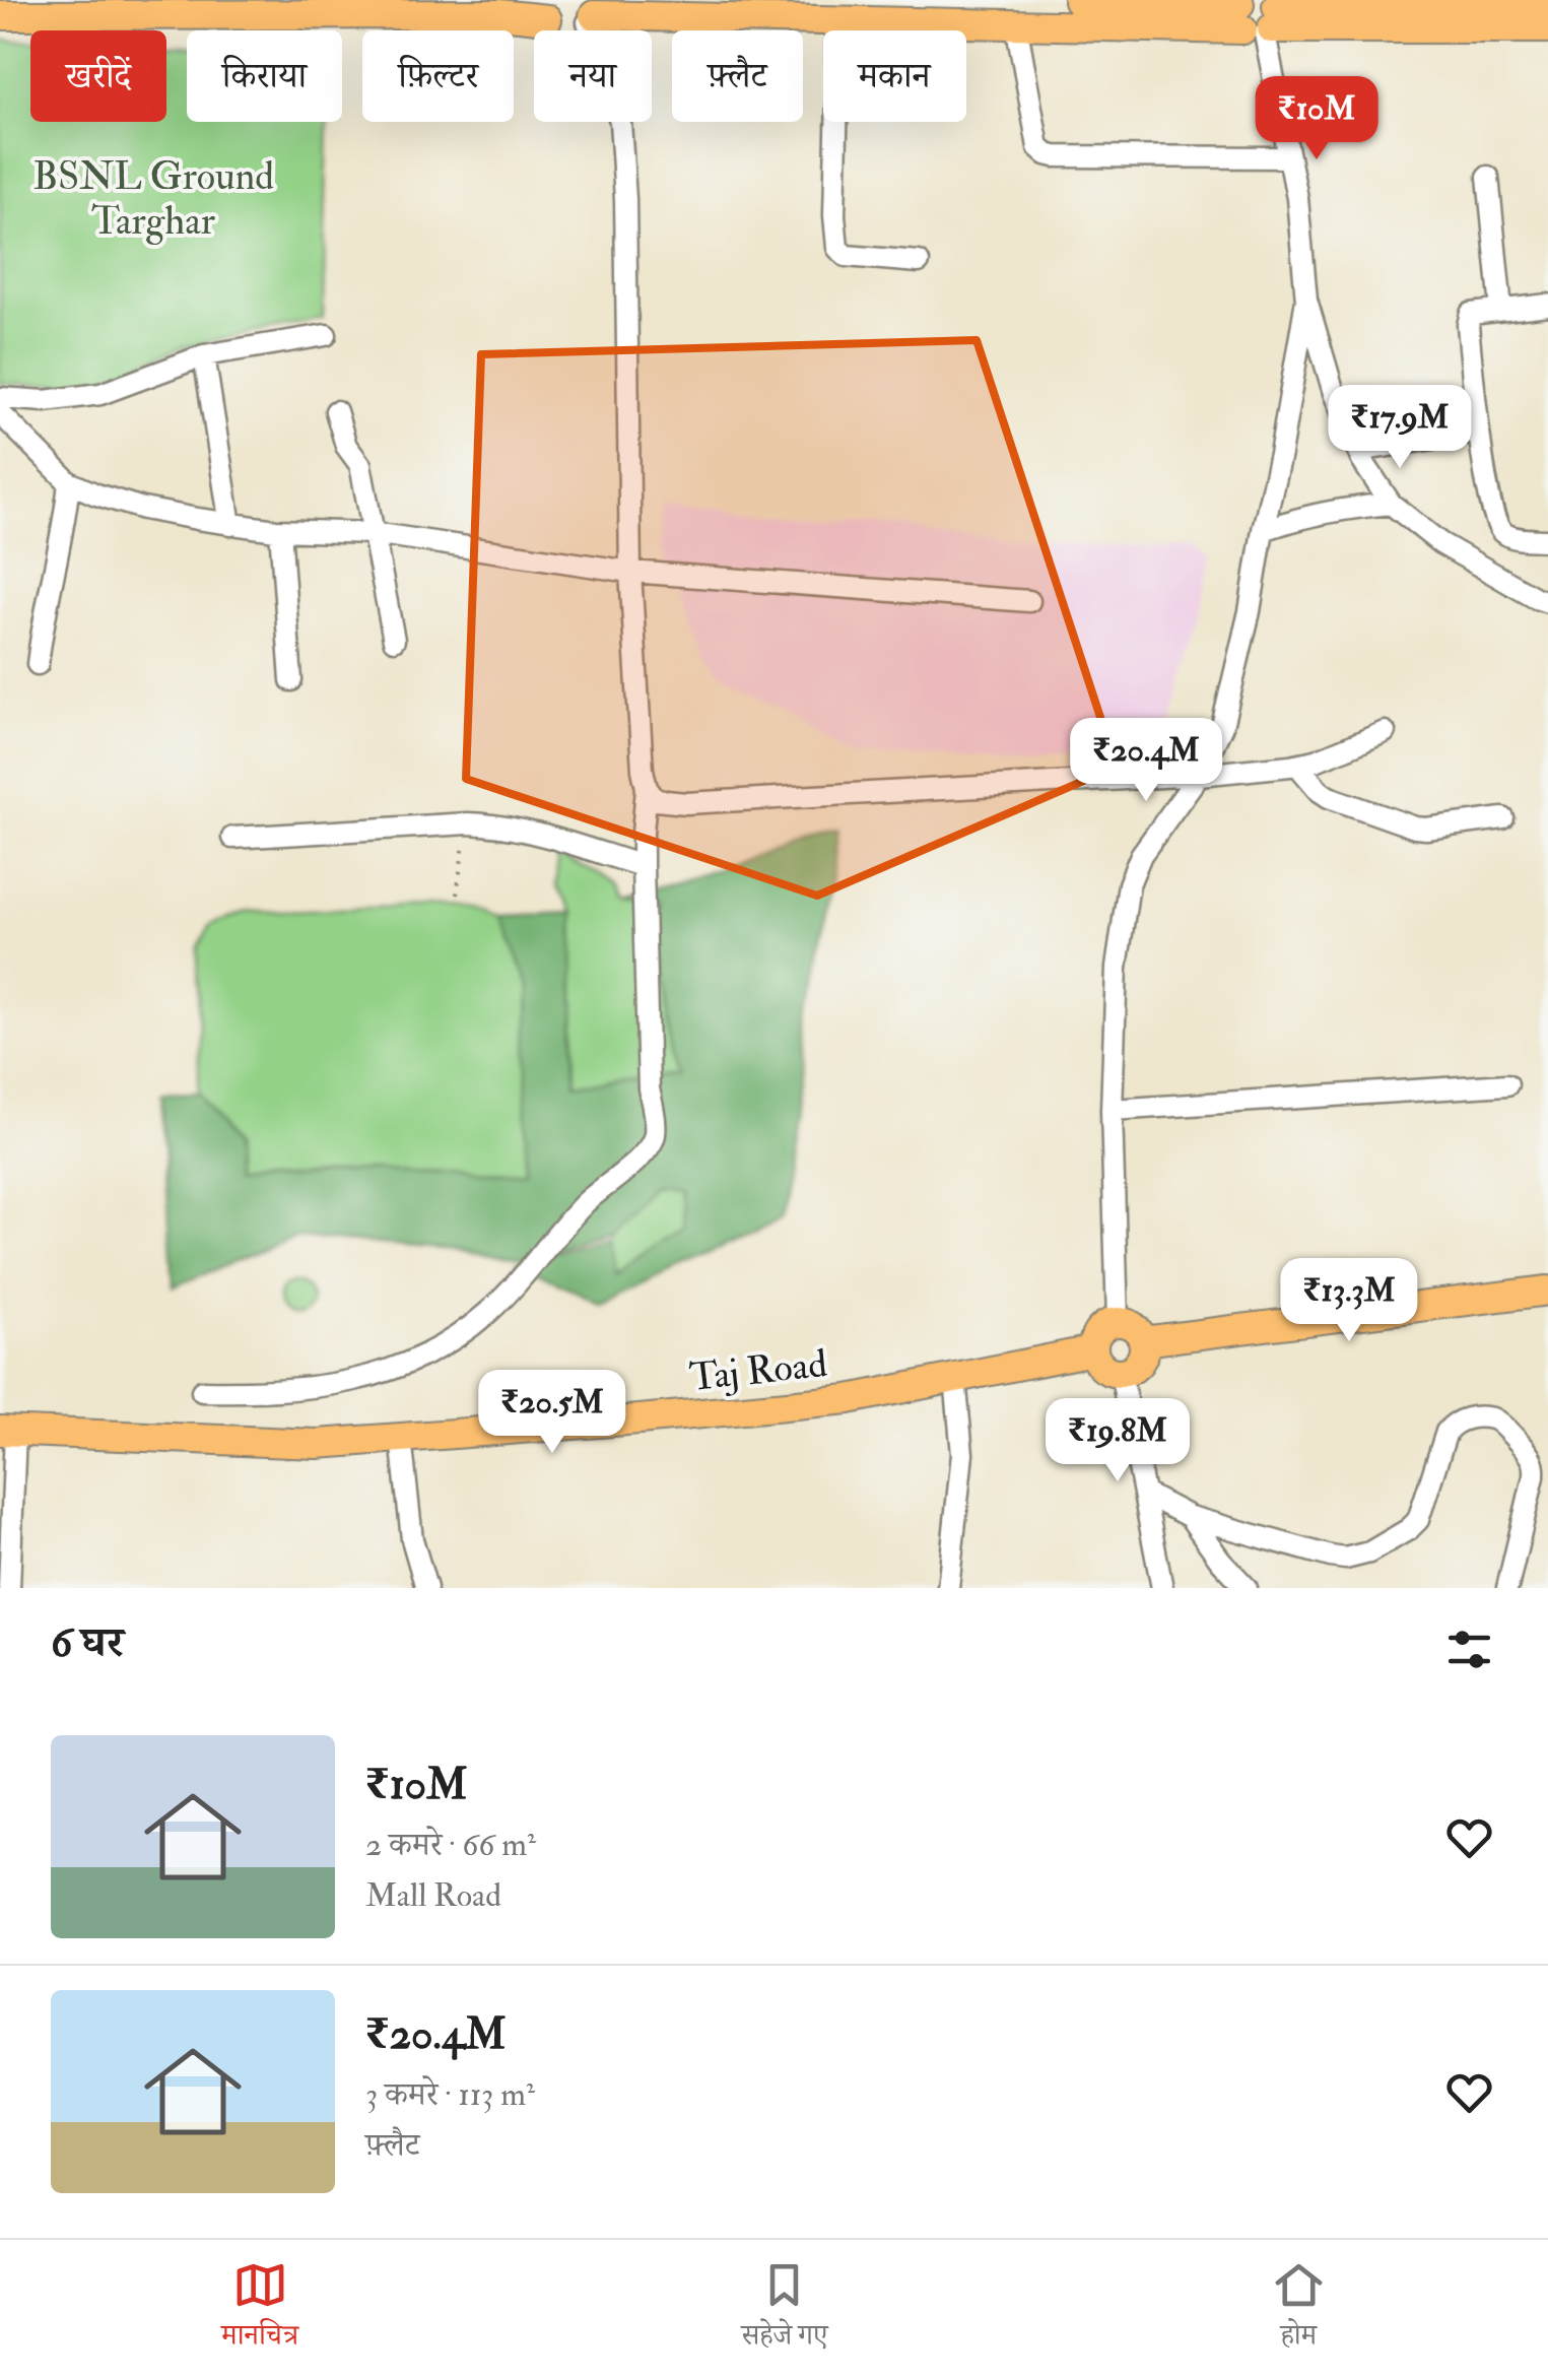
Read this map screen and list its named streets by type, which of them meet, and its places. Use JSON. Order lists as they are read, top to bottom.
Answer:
{
  "streets": {
    "main road": ["Taj Road"]
  },
  "parks": ["BSNL Ground Targhar"],
  "page": {
    "chip": [
      "खरीदें",
      "किराया",
      "फ़िल्टर",
      "नया",
      "फ़्लैट",
      "मकान"
    ],
    "price": [
      "₹10M",
      "₹17.9M",
      "₹20.4M",
      "₹13.3M",
      "₹20.5M",
      "₹19.8M"
    ],
    "heading": "6 घर",
    "list": [
      {
        "name": "₹10M",
        "note": "2 कमरे · 66 m² · Mall Road"
      },
      {
        "name": "₹20.4M",
        "note": "3 कमरे · 113 m² · फ़्लैट"
      }
    ],
    "tabs": ["मानचित्र", "सहेजे गए", "होम"]
  }
}
